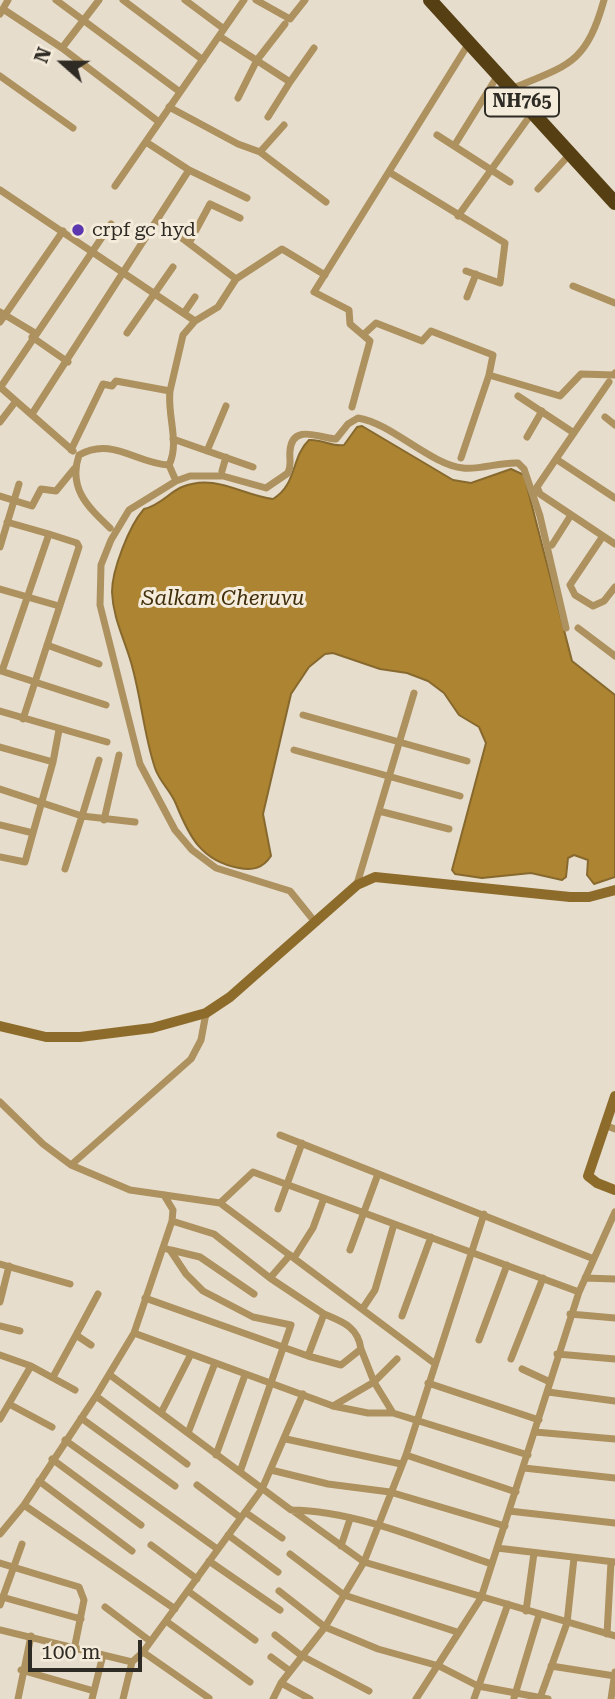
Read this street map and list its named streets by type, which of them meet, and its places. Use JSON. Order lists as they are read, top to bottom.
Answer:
{
  "streets": {
    "highway": ["NH765"]
  },
  "water": ["Salkam Cheruvu"],
  "places": ["crpf gc hyd"],
  "scale_bar": "100 m",
  "north": "left"
}
